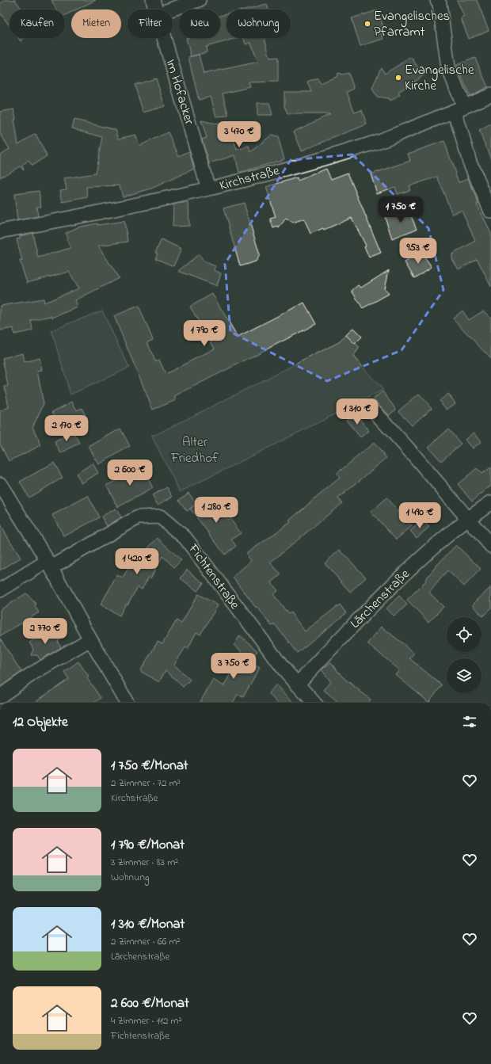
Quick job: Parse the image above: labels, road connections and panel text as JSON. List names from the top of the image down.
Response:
{
  "streets": {
    "street": [
      "Im Hofacker",
      "Kirchstraße",
      "Fichtenstraße",
      "Lärchenstraße"
    ]
  },
  "crossings": [
    ["Im Hofacker", "Kirchstraße"],
    ["Fichtenstraße", "Lärchenstraße"]
  ],
  "parks": ["Alter Friedhof"],
  "places": ["Evangelisches Pfarramt", "Evangelische Kirche"],
  "page": {
    "chip": [
      "Kaufen",
      "Mieten",
      "Filter",
      "Neu",
      "Wohnung"
    ],
    "price": [
      "3 470 €",
      "1 750 €",
      "953 €",
      "1 790 €",
      "1 310 €",
      "2 170 €",
      "2 600 €",
      "1 280 €",
      "1 490 €",
      "1 420 €",
      "2 770 €",
      "3 750 €"
    ],
    "heading": "12 Objekte",
    "list": [
      {
        "name": "1 750 €/Monat",
        "note": "2 Zimmer · 72 m² · Kirchstraße"
      },
      {
        "name": "1 790 €/Monat",
        "note": "3 Zimmer · 83 m² · Wohnung"
      },
      {
        "name": "1 310 €/Monat",
        "note": "2 Zimmer · 66 m² · Lärchenstraße"
      },
      {
        "name": "2 600 €/Monat",
        "note": "4 Zimmer · 112 m² · Fichtenstraße"
      }
    ]
  }
}
